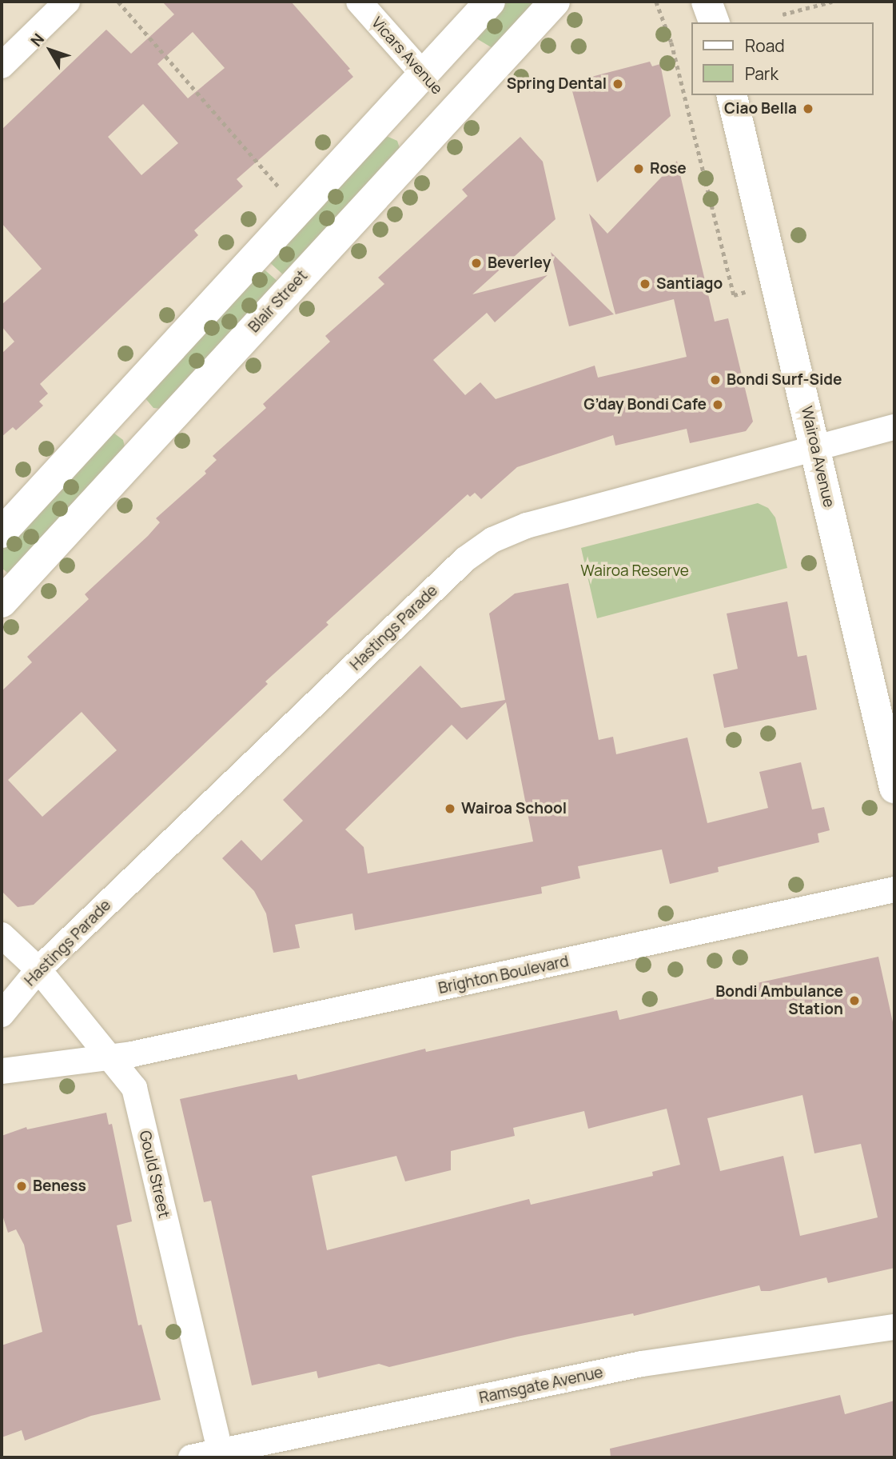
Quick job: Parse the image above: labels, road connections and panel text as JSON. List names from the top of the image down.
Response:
{
  "streets": {
    "street": [
      "Vicars Avenue",
      "Blair Street",
      "Wairoa Avenue",
      "Hastings Parade",
      "Brighton Boulevard",
      "Gould Street",
      "Ramsgate Avenue"
    ]
  },
  "crossings": [
    ["Vicars Avenue", "Blair Street"],
    ["Wairoa Avenue", "Hastings Parade"],
    ["Hastings Parade", "Gould Street"],
    ["Brighton Boulevard", "Gould Street"],
    ["Gould Street", "Ramsgate Avenue"]
  ],
  "parks": ["Wairoa Reserve"],
  "places": [
    "Spring Dental",
    "Ciao Bella",
    "Rose",
    "Beverley",
    "Santiago",
    "Bondi Surf-Side",
    "G’day Bondi Cafe",
    "Wairoa School",
    "Bondi Ambulance Station",
    "Beness"
  ],
  "legend": ["Road", "Park"],
  "north": "top left"
}
